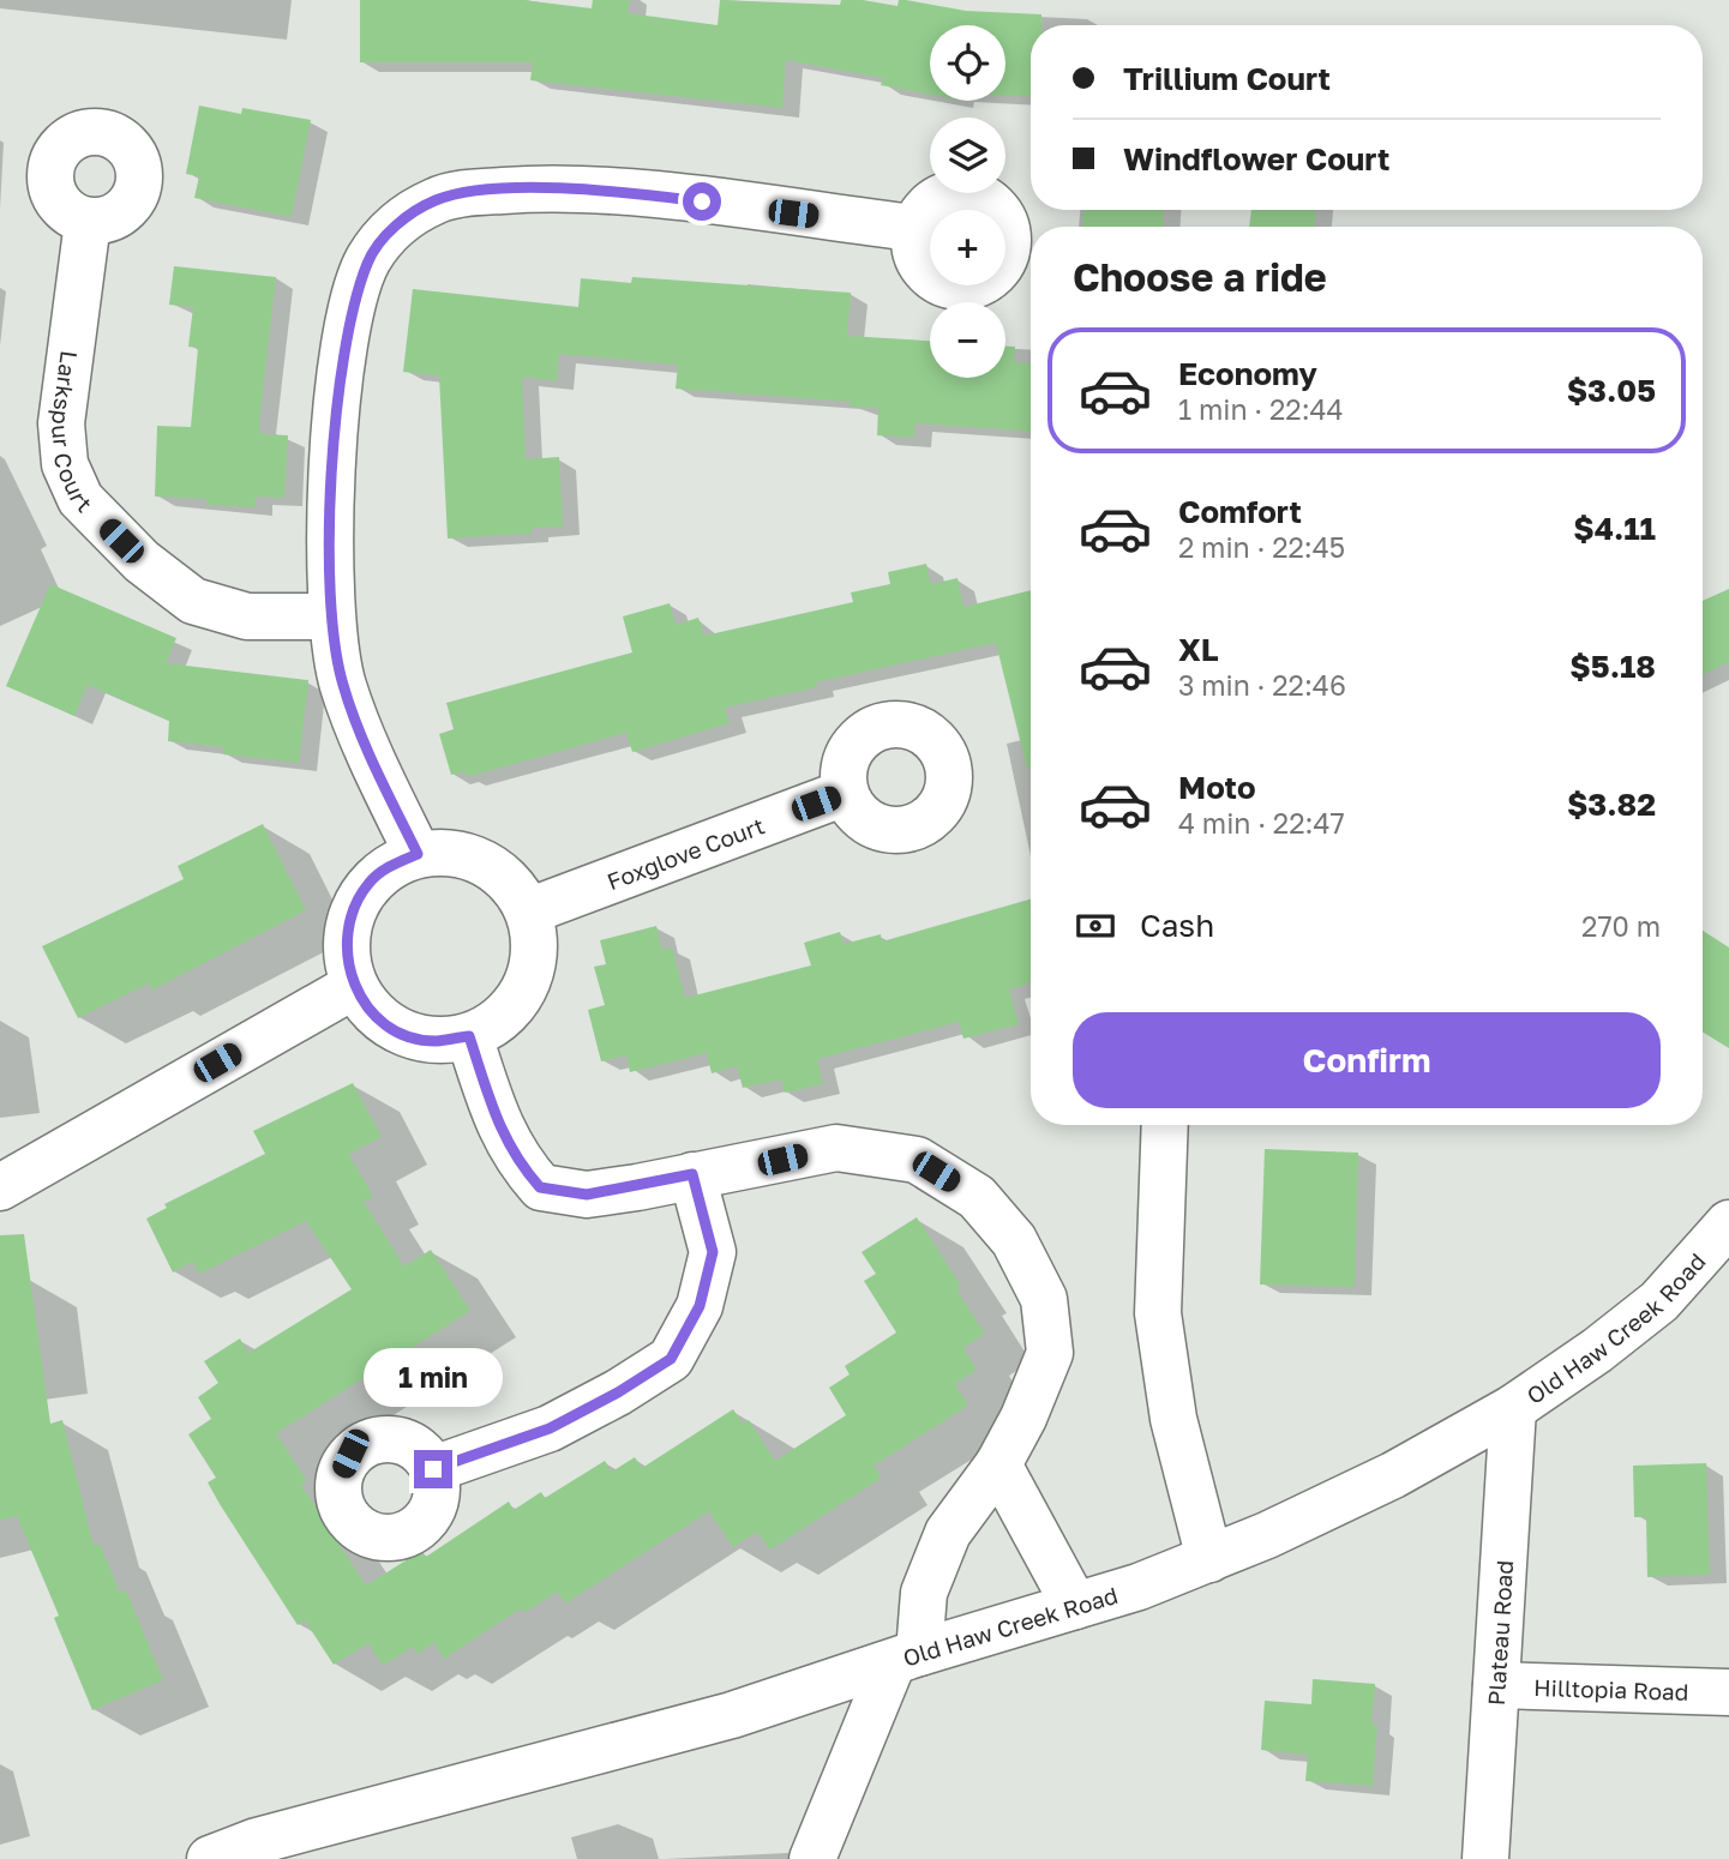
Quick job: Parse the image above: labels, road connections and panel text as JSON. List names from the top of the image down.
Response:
{
  "streets": {
    "street": [
      "Larkspur Court",
      "Foxglove Court",
      "Old Haw Creek Road",
      "Plateau Road",
      "Hilltopia Road"
    ]
  },
  "crossings": [
    ["Old Haw Creek Road", "Plateau Road"],
    ["Plateau Road", "Hilltopia Road"]
  ],
  "page": {
    "map_buttons": ["+", "−"],
    "banner": ["Trillium Court", "Windflower Court"],
    "heading": "Choose a ride",
    "list": [
      {
        "name": "Economy",
        "note": "1 min · 22:44",
        "value": "$3.05"
      },
      {
        "name": "Comfort",
        "note": "2 min · 22:45",
        "value": "$4.11"
      },
      {
        "name": "XL",
        "note": "3 min · 22:46",
        "value": "$5.18"
      },
      {
        "name": "Moto",
        "note": "4 min · 22:47",
        "value": "$3.82"
      }
    ],
    "pay": ["Cash", "270 m"],
    "buttons": "Confirm",
    "bubble": "1 min"
  }
}
